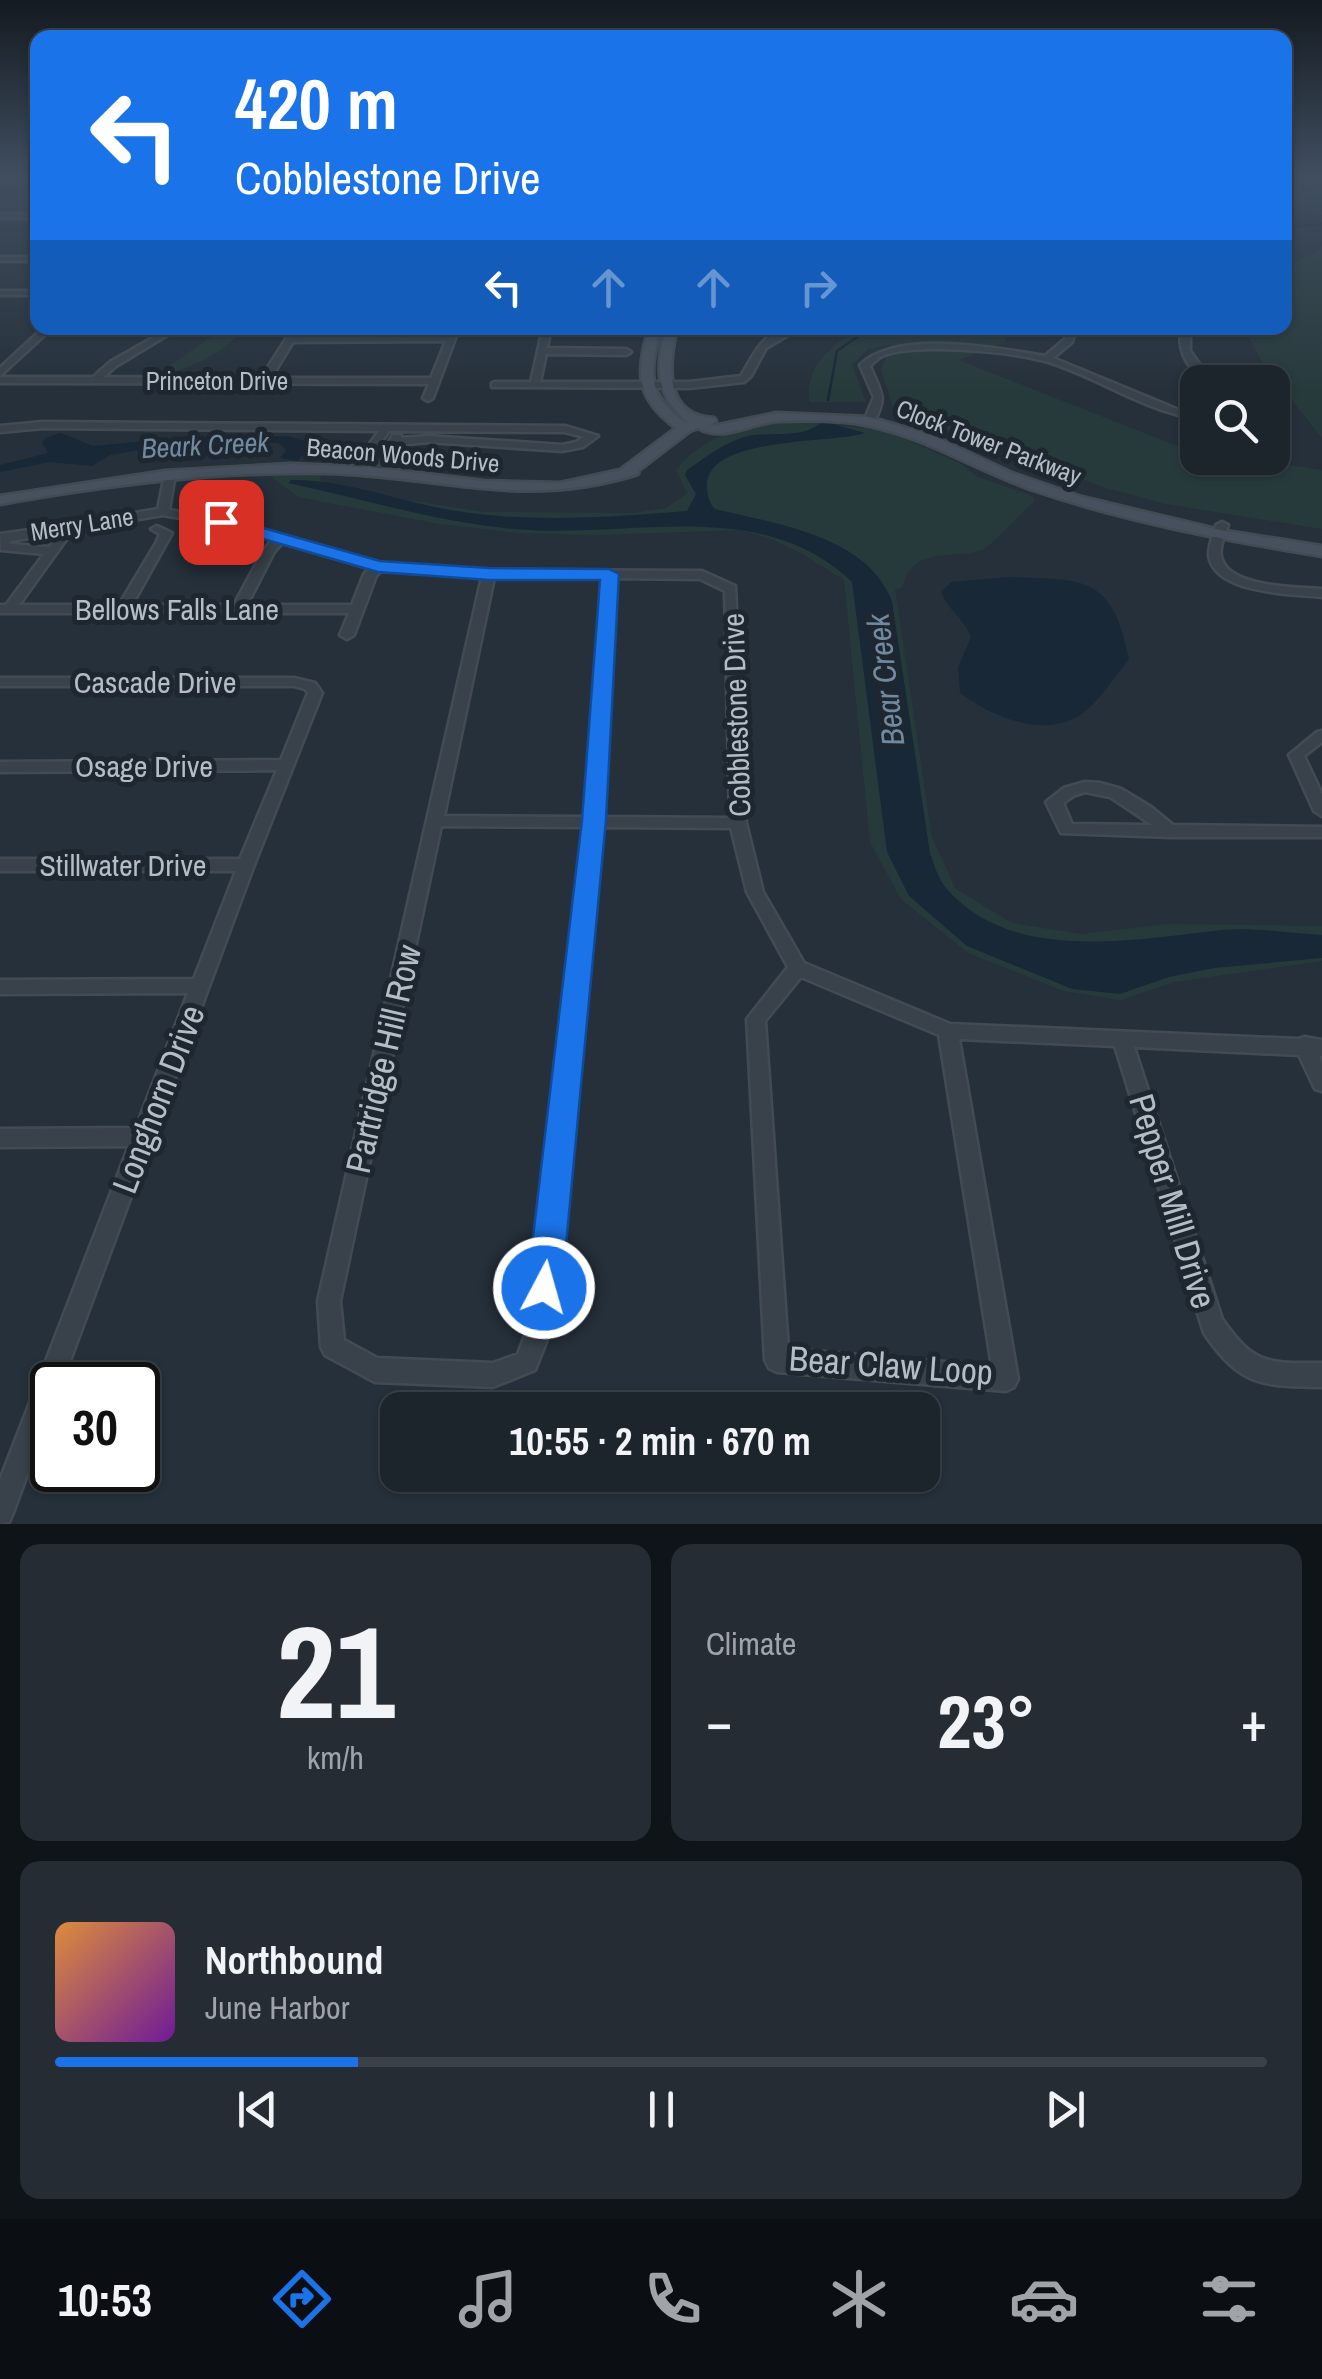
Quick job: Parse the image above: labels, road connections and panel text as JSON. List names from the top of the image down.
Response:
{
  "streets": {
    "street": [
      "Princeton Drive",
      "Clock Tower Parkway",
      "Beacon Woods Drive",
      "Merry Lane",
      "Bellows Falls Lane",
      "Cascade Drive",
      "Cobblestone Drive",
      "Osage Drive",
      "Stillwater Drive",
      "Partridge Hill Row",
      "Longhorn Drive",
      "Pepper Mill Drive",
      "Bear Claw Loop"
    ]
  },
  "crossings": [
    ["Clock Tower Parkway", "Beacon Woods Drive"],
    ["Merry Lane", "Cobblestone Drive"],
    ["Cascade Drive", "Longhorn Drive"],
    ["Cobblestone Drive", "Partridge Hill Row"],
    ["Cobblestone Drive", "Bear Claw Loop"],
    ["Osage Drive", "Longhorn Drive"],
    ["Stillwater Drive", "Longhorn Drive"]
  ],
  "water": ["Beark Creek", "Bear Creek"],
  "page": {
    "turn": ["420 m", "Cobblestone Drive"],
    "limit": "30",
    "trip": "10:55 · 2 min · 670 m",
    "tile": [
      ["21", "km/h"],
      "Climate"
    ],
    "heat": ["−", "23°", "+"],
    "song": ["Northbound", "June Harbor"],
    "tabs": "10:53"
  }
}
